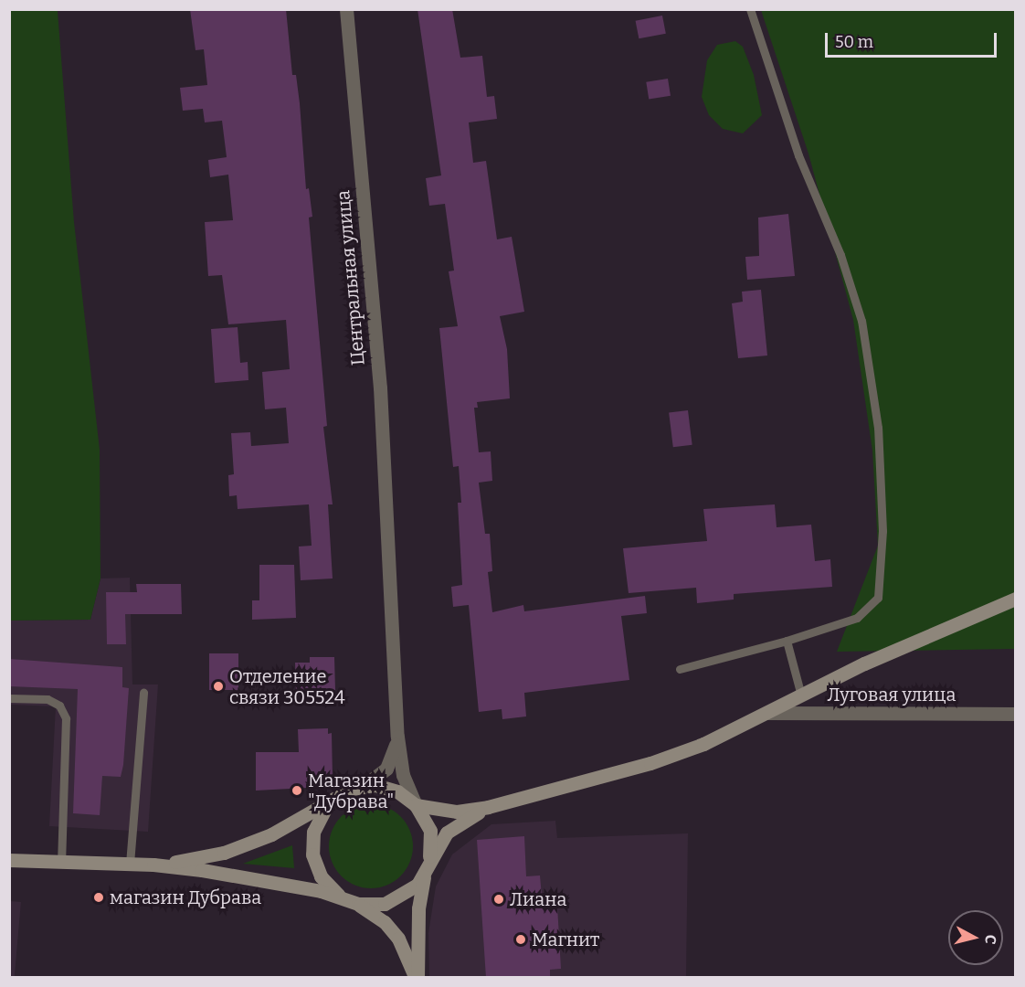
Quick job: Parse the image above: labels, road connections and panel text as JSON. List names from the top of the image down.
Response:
{
  "streets": {
    "street": ["Центральная улица", "Луговая улица"]
  },
  "places": [
    "Отделение связи 305524",
    "Магазин \"Дубрава\"",
    "магазин Дубрава",
    "Лиана",
    "Магнит"
  ],
  "scale_bar": "50 m",
  "north": "right"
}
